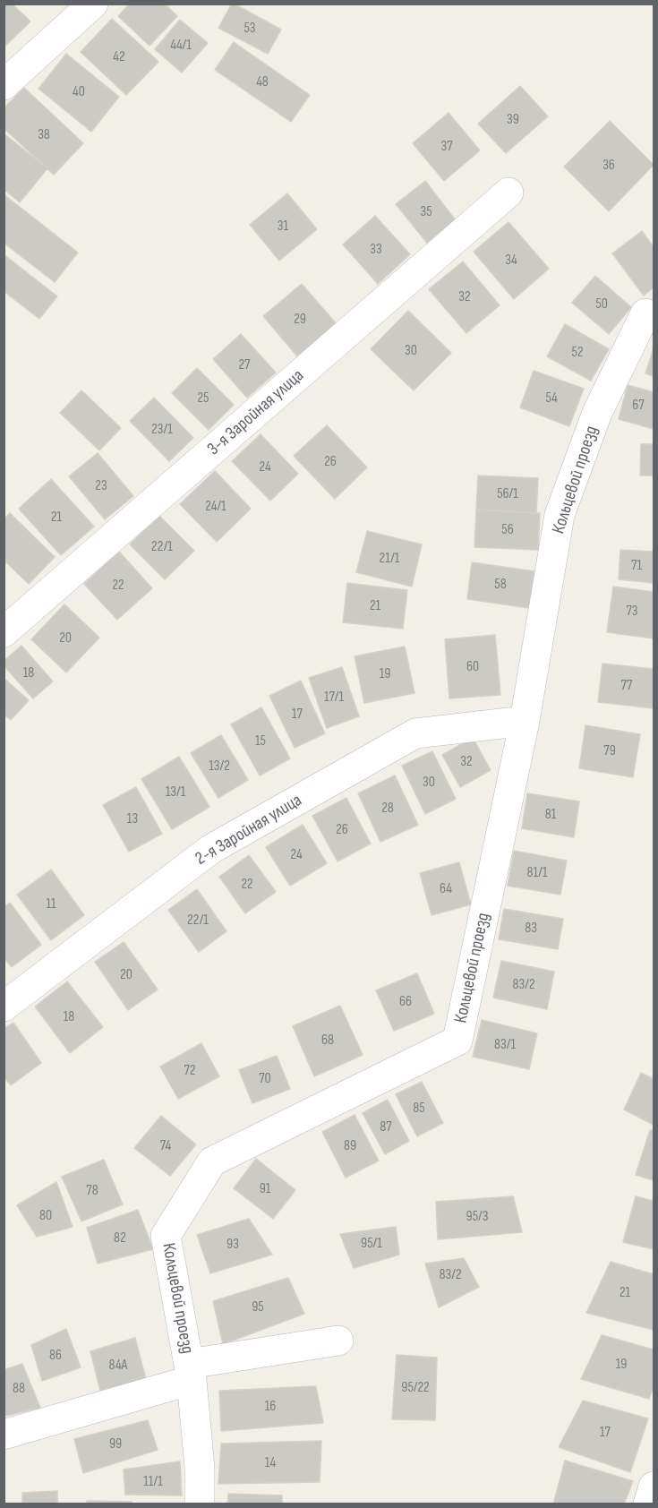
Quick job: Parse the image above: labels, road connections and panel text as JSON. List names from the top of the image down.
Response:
{
  "streets": {
    "street": ["3-я Заройная улица", "Кольцевой проезд", "2-я Заройная улица"]
  },
  "crossings": [
    ["Кольцевой проезд", "2-я Заройная улица"]
  ],
  "house_numbers": [
    "53",
    "44/1",
    "42",
    "48",
    "40",
    "39",
    "38",
    "37",
    "36",
    "35",
    "31",
    "33",
    "34",
    "32",
    "50",
    "29",
    "30",
    "52",
    "27",
    "25",
    "54",
    "67",
    "23/1",
    "26",
    "24",
    "23",
    "56/1",
    "24/1",
    "21",
    "56",
    "22/1",
    "21/1",
    "71",
    "58",
    "22",
    "21",
    "73",
    "20",
    "60",
    "18",
    "19",
    "77",
    "17/1",
    "17",
    "15",
    "79",
    "32",
    "13/2",
    "30",
    "13/1",
    "28",
    "81",
    "13",
    "26",
    "24",
    "81/1",
    "22",
    "64",
    "11",
    "22/1",
    "83",
    "20",
    "83/2",
    "66",
    "18",
    "68",
    "83/1",
    "72",
    "70",
    "85",
    "87",
    "74",
    "89",
    "91",
    "78",
    "80",
    "95/3",
    "82",
    "95/1",
    "93",
    "83/2",
    "21",
    "95",
    "86",
    "19",
    "84А",
    "95/22",
    "88",
    "16",
    "17",
    "99",
    "14",
    "11/1"
  ]
}
